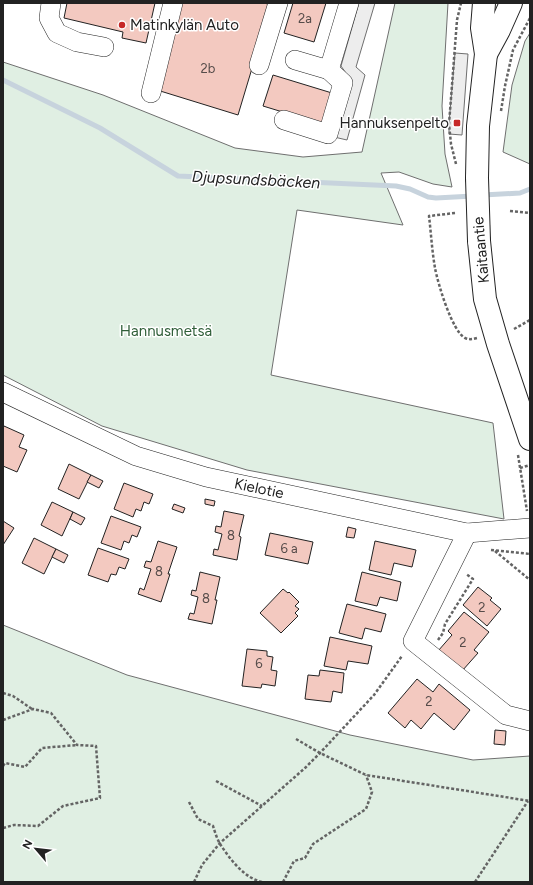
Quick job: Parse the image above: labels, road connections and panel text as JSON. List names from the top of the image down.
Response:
{
  "streets": {
    "main road": ["Kaitaantie"],
    "street": ["Kielotie"]
  },
  "water": ["Djupsundsbäcken"],
  "parks": ["Hannusmetsä"],
  "places": {
    "other": ["Matinkylän Auto"],
    "transit": ["Hannuksenpelto"]
  },
  "house_numbers": [
    "2a",
    "2b",
    "8",
    "6 a",
    "8",
    "8",
    "2",
    "2",
    "6",
    "2"
  ],
  "north": "top left"
}
